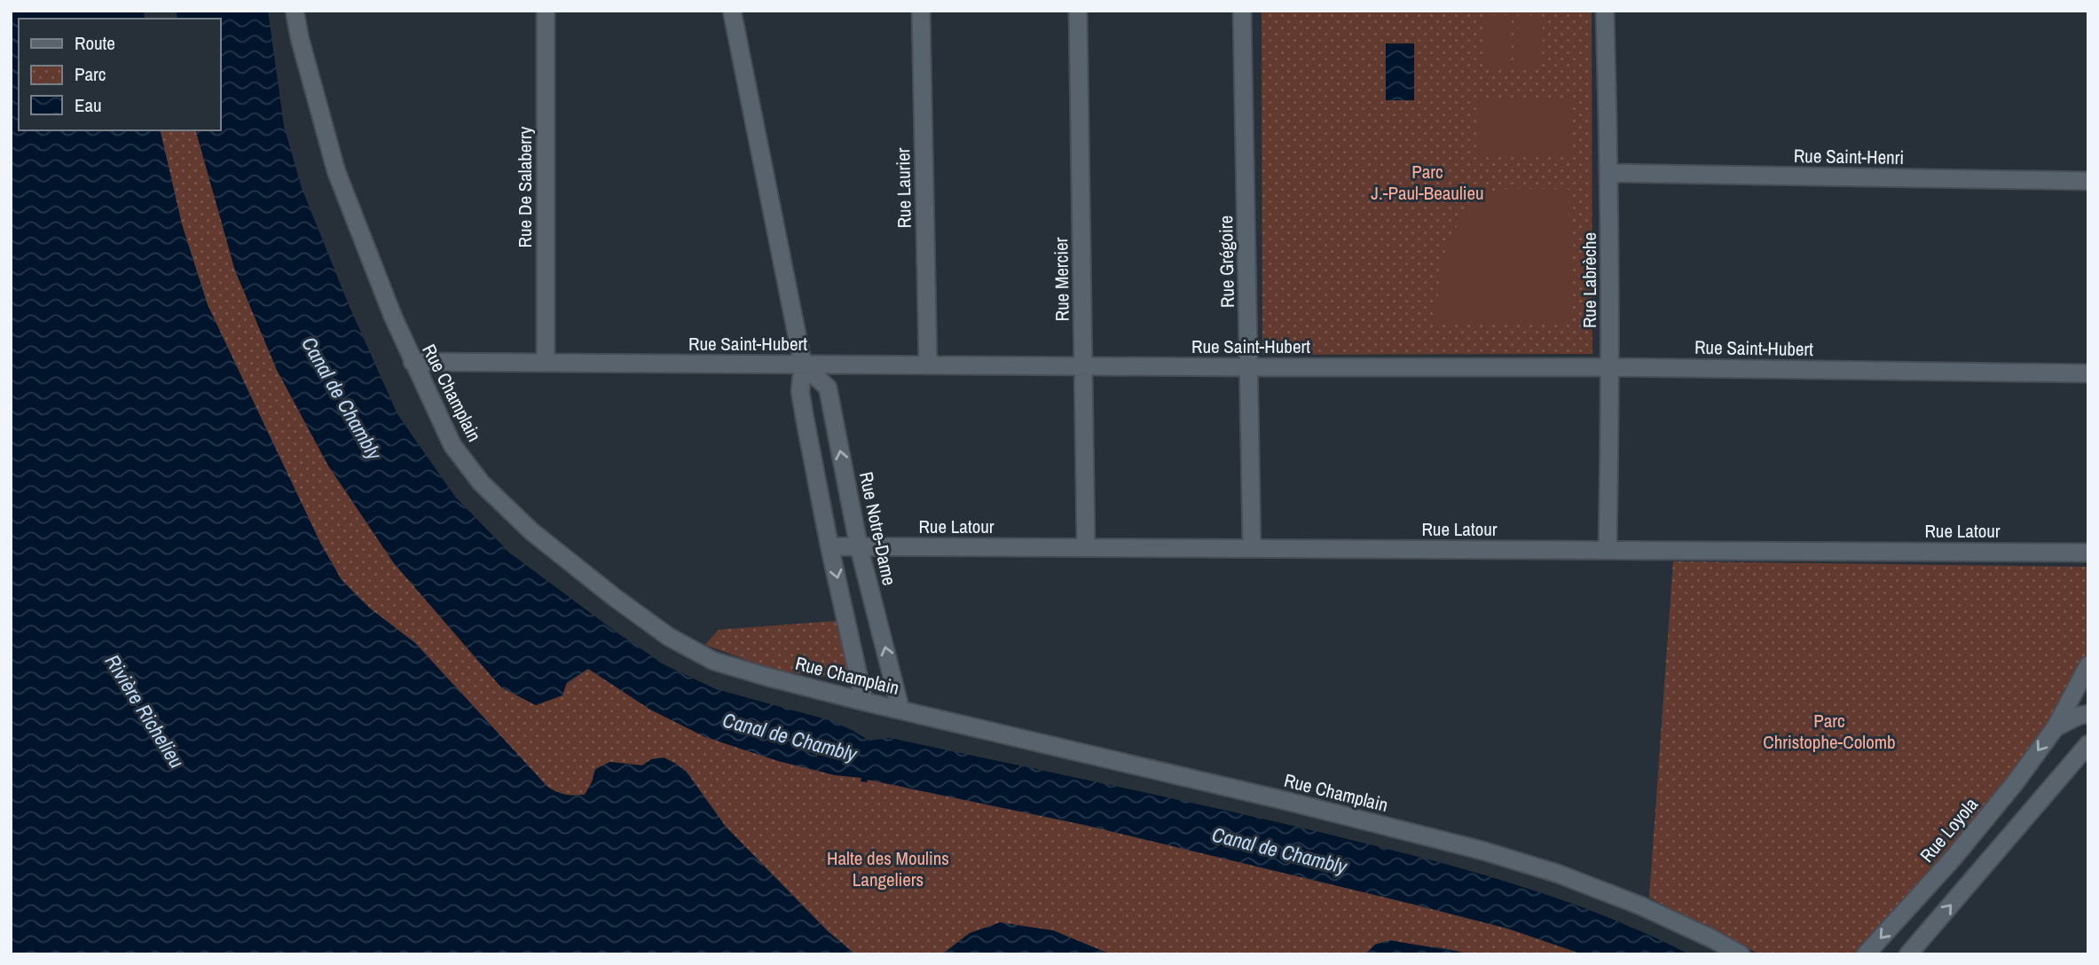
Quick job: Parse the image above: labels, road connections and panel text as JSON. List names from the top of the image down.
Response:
{
  "streets": {
    "street": [
      "Rue Saint-Henri",
      "Rue De Salaberry",
      "Rue Laurier",
      "Rue Grégoire",
      "Rue Mercier",
      "Rue Labrèche",
      "Rue Saint-Hubert",
      "Rue Champlain",
      "Rue Latour",
      "Rue Notre-Dame",
      "Rue Loyola"
    ]
  },
  "crossings": [
    ["Rue Saint-Henri", "Rue Labrèche"],
    ["Rue De Salaberry", "Rue Saint-Hubert"],
    ["Rue Laurier", "Rue Saint-Hubert"],
    ["Rue Grégoire", "Rue Saint-Hubert"],
    ["Rue Grégoire", "Rue Latour"],
    ["Rue Mercier", "Rue Saint-Hubert"],
    ["Rue Mercier", "Rue Latour"],
    ["Rue Labrèche", "Rue Saint-Hubert"],
    ["Rue Labrèche", "Rue Latour"],
    ["Rue Saint-Hubert", "Rue Champlain"],
    ["Rue Saint-Hubert", "Rue Notre-Dame"],
    ["Rue Champlain", "Rue Notre-Dame"],
    ["Rue Latour", "Rue Notre-Dame"]
  ],
  "water": ["Canal de Chambly", "Rivière Richelieu"],
  "parks": ["Parc J.-Paul-Beaulieu", "Parc Christophe-Colomb", "Halte des Moulins Langeliers"],
  "legend": ["Route", "Parc", "Eau"]
}
